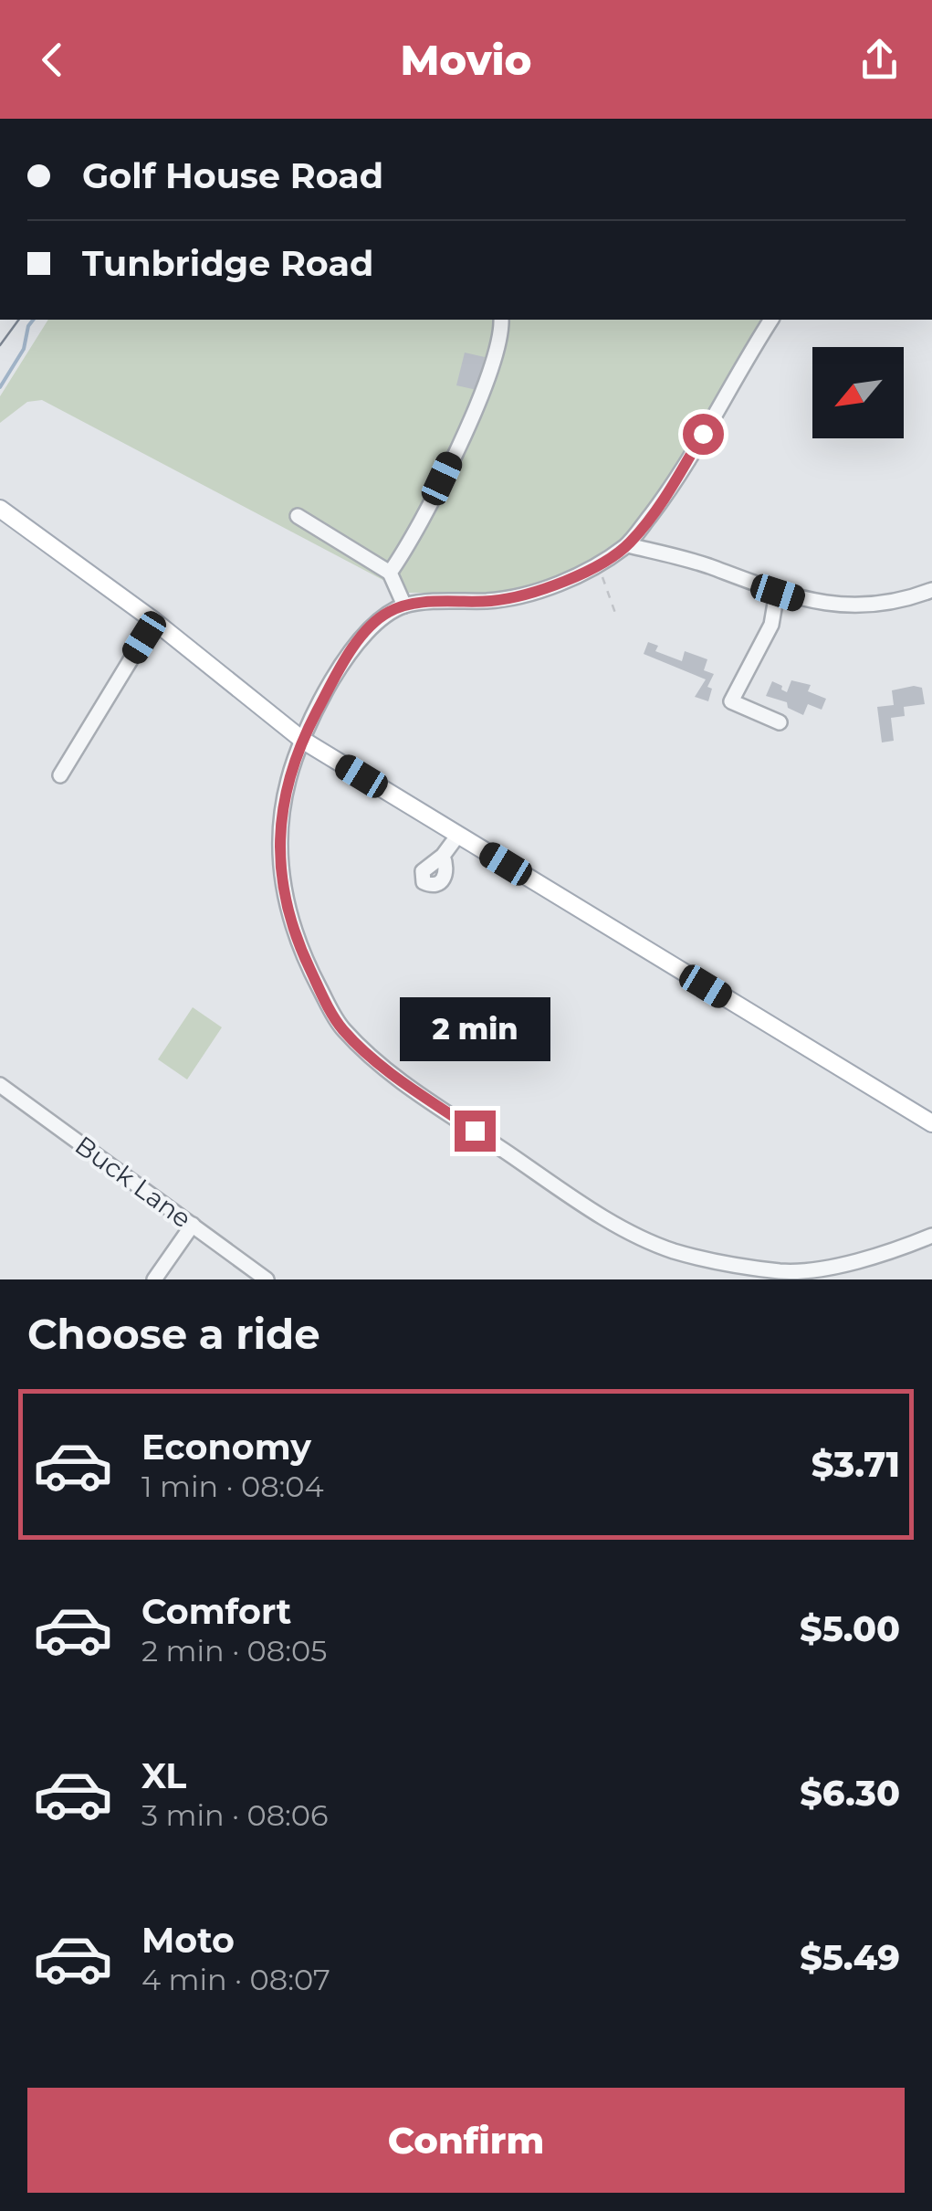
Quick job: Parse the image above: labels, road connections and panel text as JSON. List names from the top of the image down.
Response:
{
  "streets": {
    "street": ["Buck Lane"]
  },
  "north": "bottom left",
  "page": {
    "header": "Movio",
    "banner": ["Golf House Road", "Tunbridge Road"],
    "bubble": "2 min",
    "heading": "Choose a ride",
    "list": [
      {
        "name": "Economy",
        "note": "1 min · 08:04",
        "value": "$3.71"
      },
      {
        "name": "Comfort",
        "note": "2 min · 08:05",
        "value": "$5.00"
      },
      {
        "name": "XL",
        "note": "3 min · 08:06",
        "value": "$6.30"
      },
      {
        "name": "Moto",
        "note": "4 min · 08:07",
        "value": "$5.49"
      }
    ],
    "buttons": "Confirm"
  }
}
